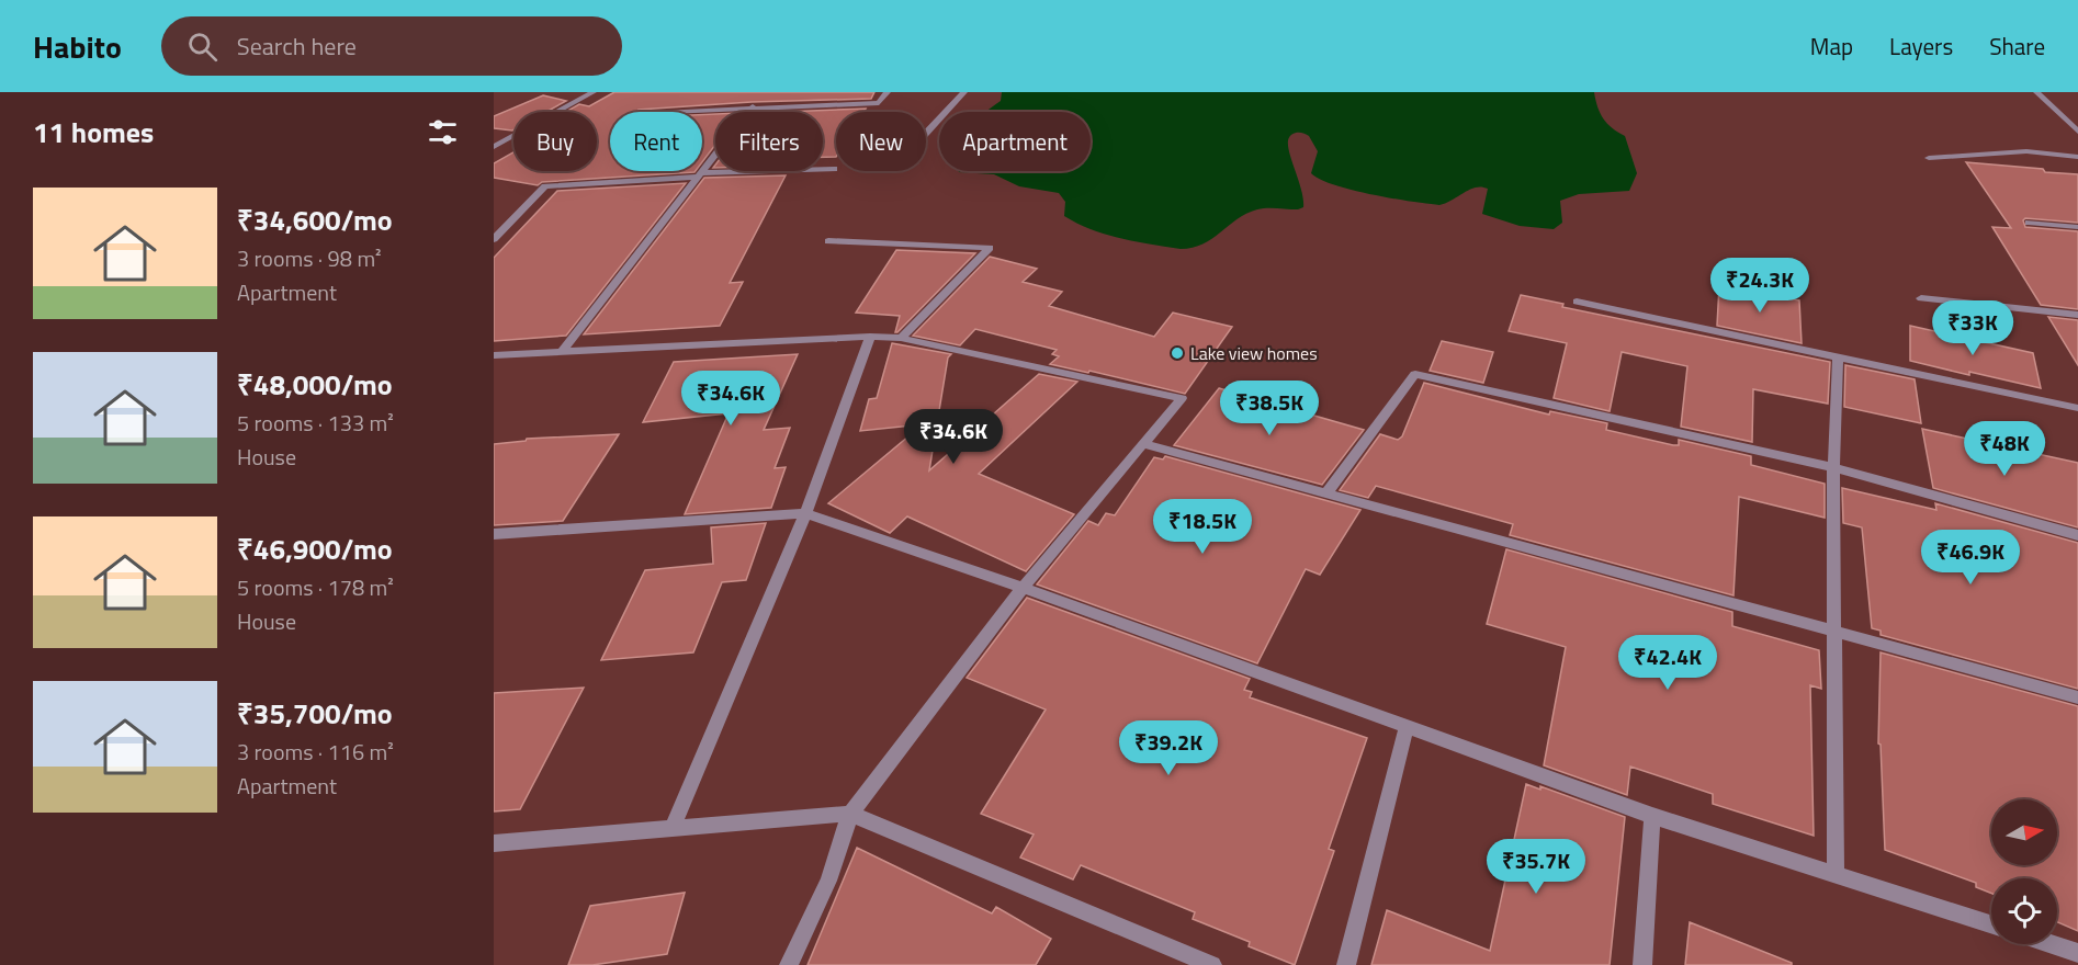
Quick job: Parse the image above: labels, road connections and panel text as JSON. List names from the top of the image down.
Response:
{
  "places": ["Lake view homes"],
  "north": "right",
  "page": {
    "header": "Habito",
    "search": "Search here",
    "nav": ["Map", "Layers", "Share"],
    "heading": "11 homes",
    "chip": [
      "Buy",
      "Rent",
      "Filters",
      "New",
      "Apartment"
    ],
    "list": [
      {
        "name": "₹34,600/mo",
        "note": "3 rooms · 98 m² · Apartment"
      },
      {
        "name": "₹48,000/mo",
        "note": "5 rooms · 133 m² · House"
      },
      {
        "name": "₹46,900/mo",
        "note": "5 rooms · 178 m² · House"
      },
      {
        "name": "₹35,700/mo",
        "note": "3 rooms · 116 m² · Apartment"
      }
    ],
    "price": [
      "₹24.3K",
      "₹33K",
      "₹34.6K",
      "₹38.5K",
      "₹34.6K",
      "₹48K",
      "₹18.5K",
      "₹46.9K",
      "₹42.4K",
      "₹39.2K",
      "₹35.7K"
    ]
  }
}
